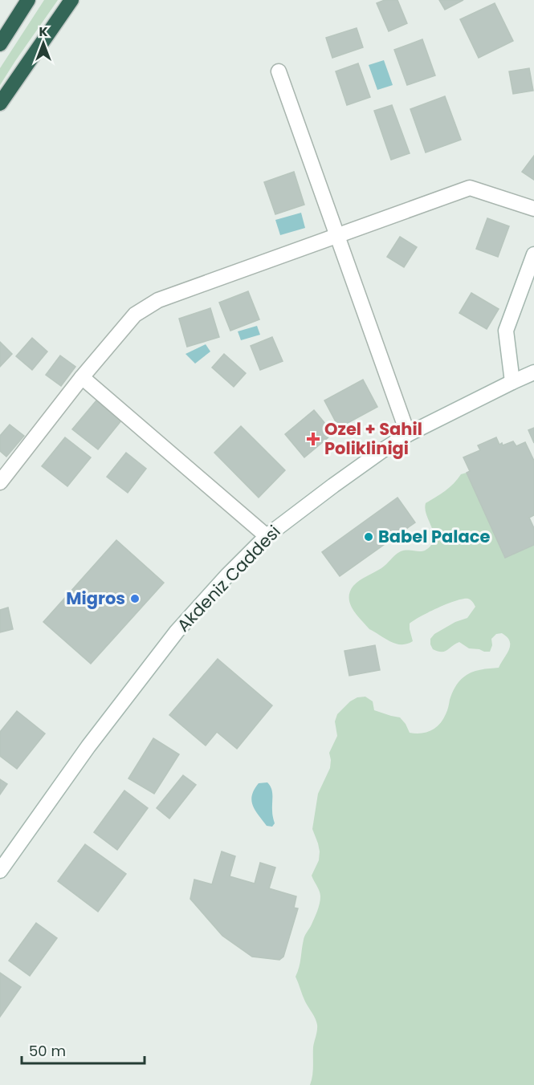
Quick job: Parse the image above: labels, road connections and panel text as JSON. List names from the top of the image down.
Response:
{
  "streets": {
    "street": ["Akdeniz Caddesi"]
  },
  "places": {
    "health": ["Ozel + Sahil Poliklinigi"],
    "other": ["Babel Palace", "Migros"]
  },
  "scale_bar": "50 m",
  "north": "top"
}
